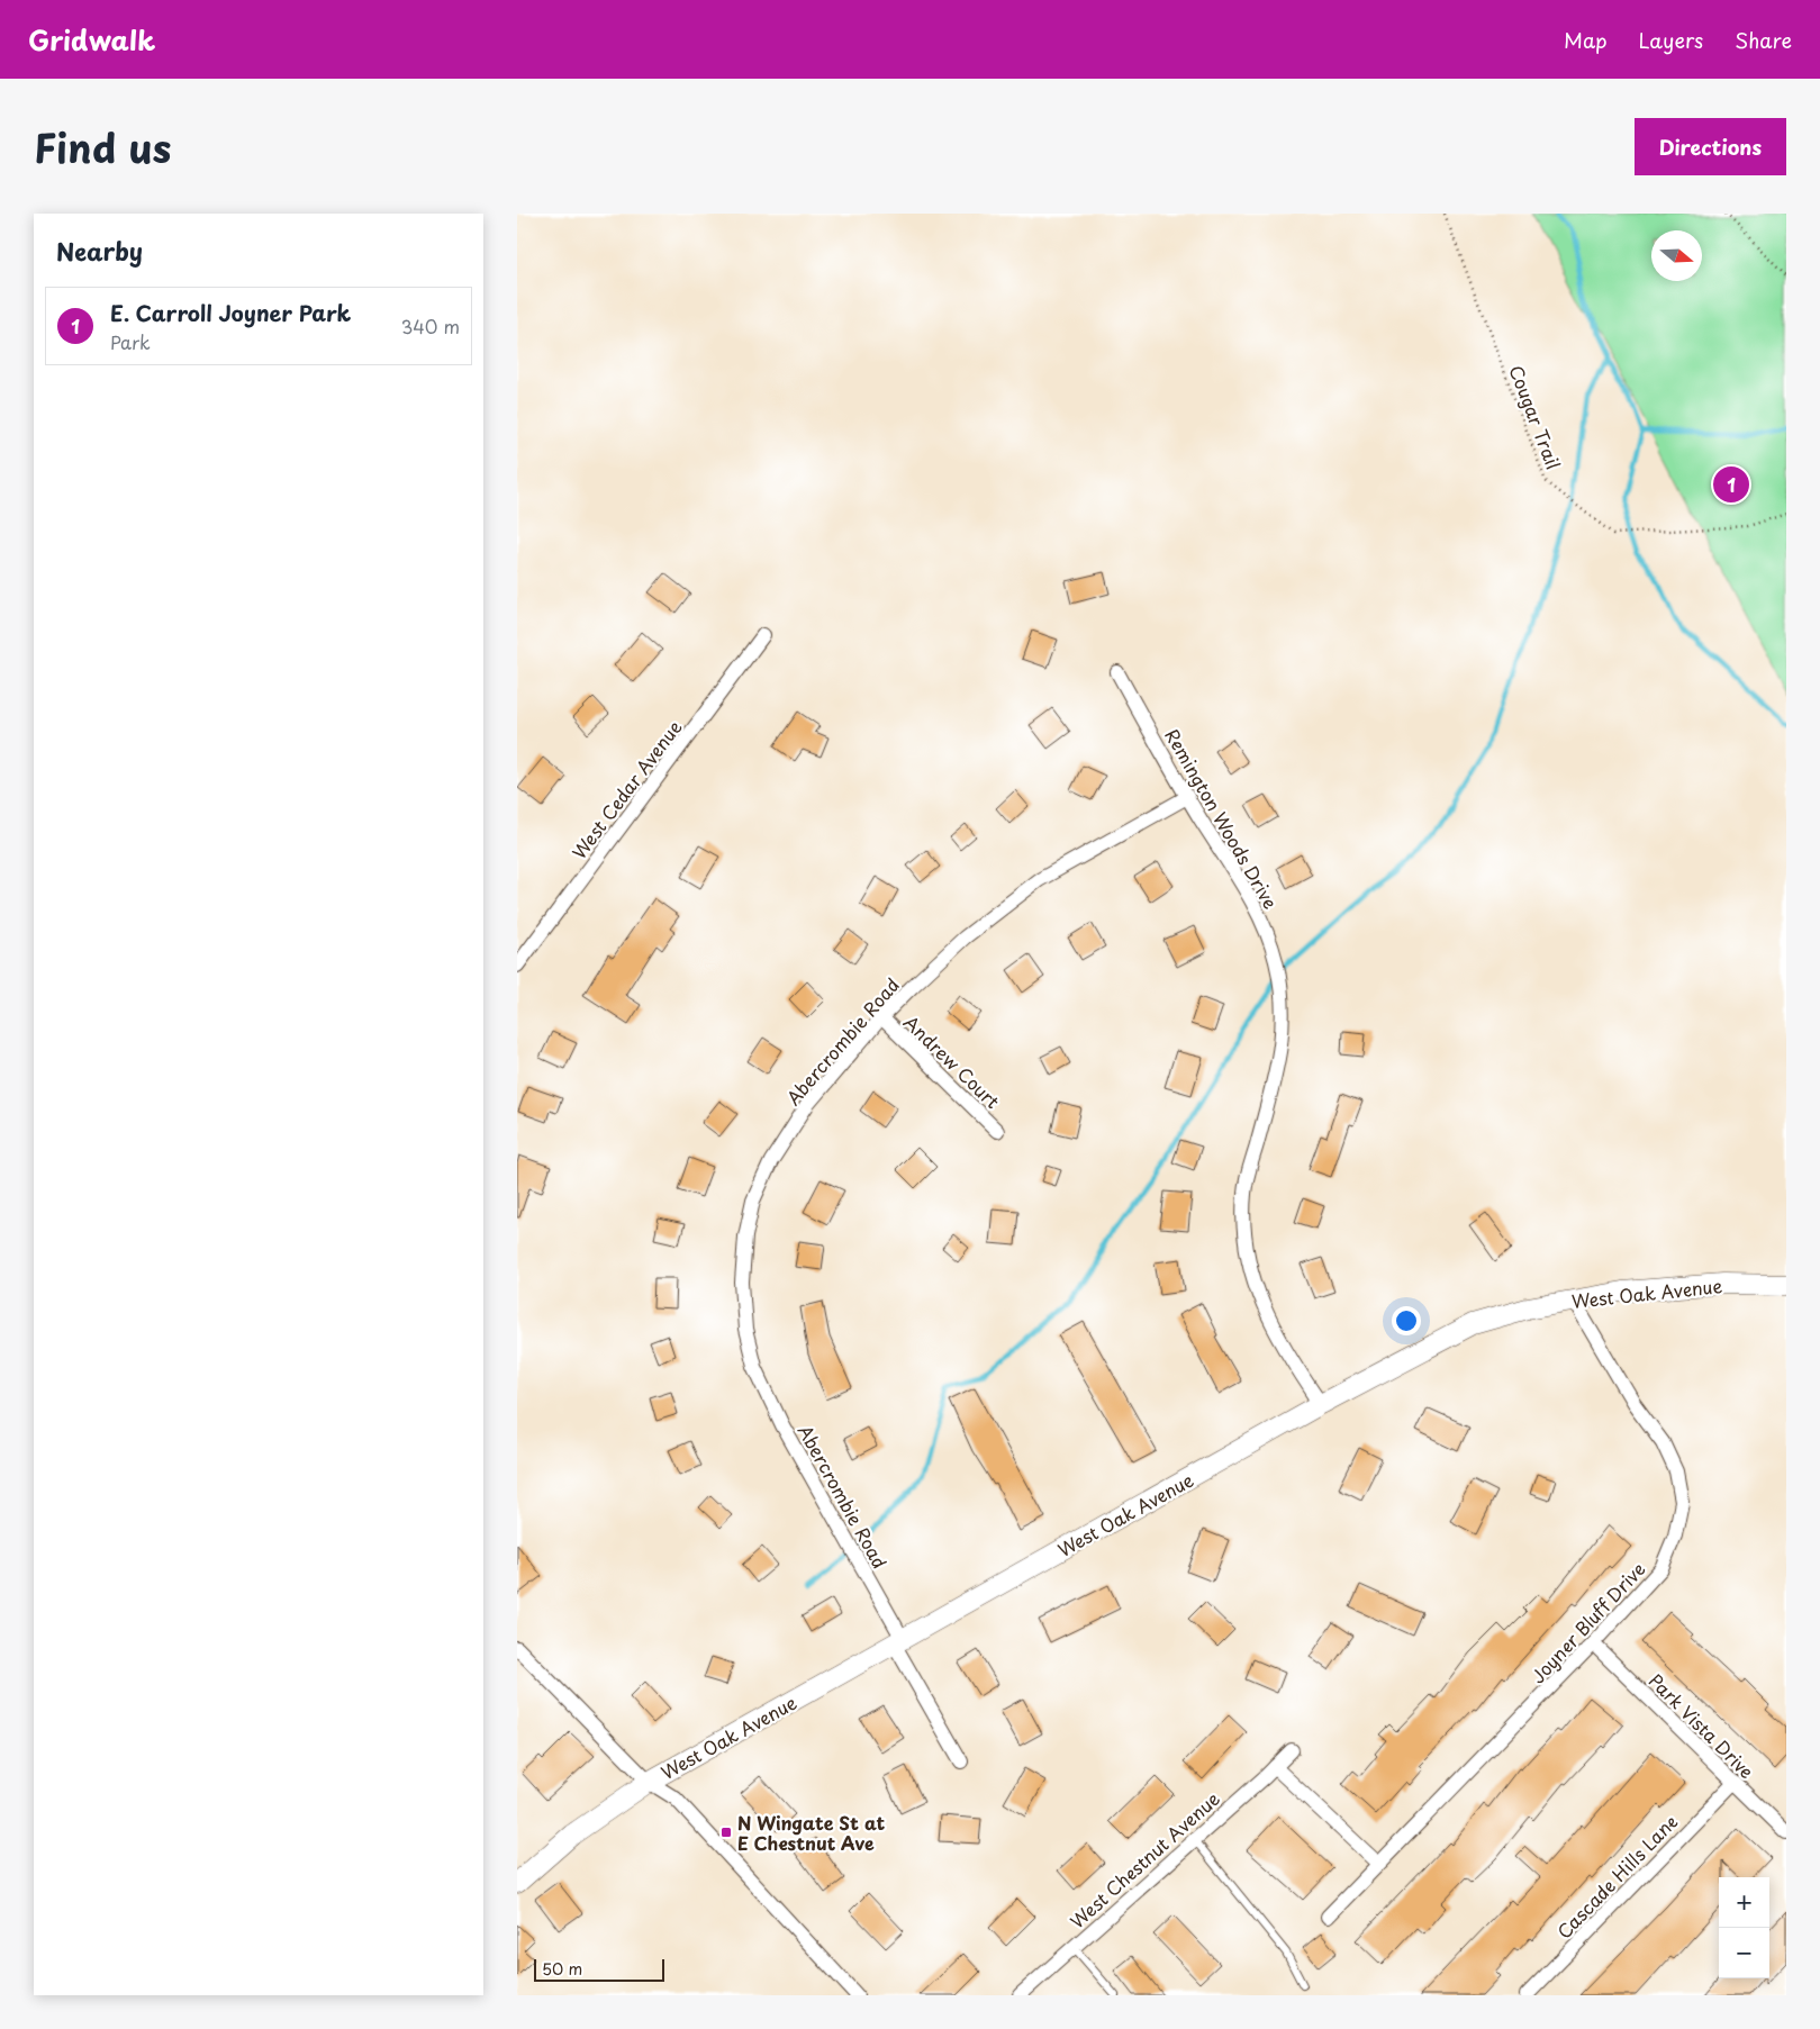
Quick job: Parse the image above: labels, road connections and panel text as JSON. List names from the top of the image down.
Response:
{
  "streets": {
    "street": [
      "West Cedar Avenue",
      "Remington Woods Drive",
      "Abercrombie Road",
      "Andrew Court",
      "West Oak Avenue",
      "Joyner Bluff Drive",
      "Park Vista Drive",
      "West Chestnut Avenue",
      "Cascade Hills Lane"
    ],
    "path": ["Cougar Trail"]
  },
  "crossings": [
    ["Remington Woods Drive", "Abercrombie Road"],
    ["Remington Woods Drive", "West Oak Avenue"],
    ["Abercrombie Road", "Andrew Court"],
    ["Abercrombie Road", "West Oak Avenue"],
    ["West Oak Avenue", "Joyner Bluff Drive"],
    ["Joyner Bluff Drive", "Park Vista Drive"],
    ["Park Vista Drive", "Cascade Hills Lane"]
  ],
  "places": {
    "transit": ["N Wingate St at E Chestnut Ave"]
  },
  "scale_bar": "50 m",
  "north": "right",
  "page": {
    "header": "Gridwalk",
    "nav": ["Map", "Layers", "Share"],
    "title": "Find us",
    "buttons": "Directions",
    "heading": "Nearby",
    "list": [
      {
        "mark": "1",
        "name": "E. Carroll Joyner Park",
        "note": "Park",
        "value": "340 m"
      }
    ],
    "pins": "1",
    "map_buttons": ["+", "−"],
    "scale": "50 m"
  }
}
